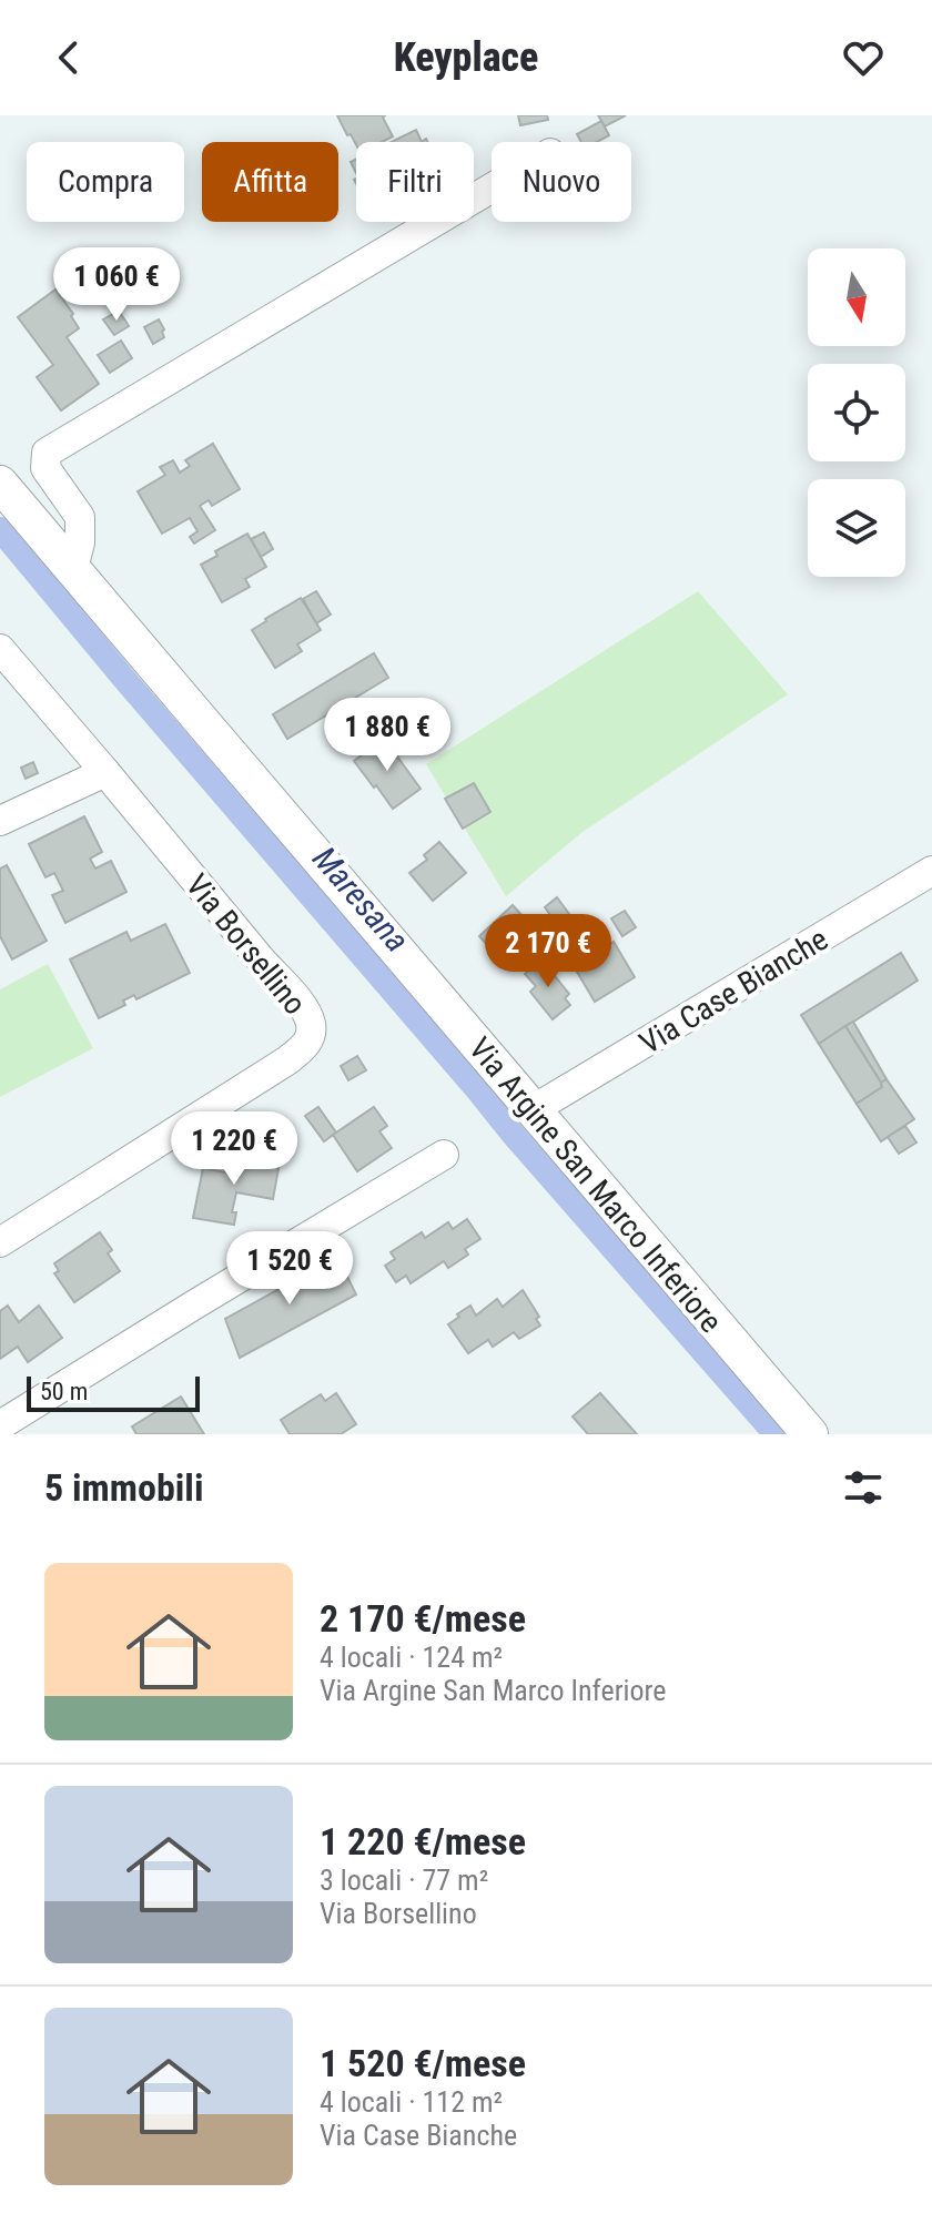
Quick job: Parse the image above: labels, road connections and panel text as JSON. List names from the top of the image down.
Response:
{
  "streets": {
    "street": ["Via Borsellino", "Via Case Bianche", "Via Argine San Marco Inferiore"]
  },
  "crossings": [
    ["Via Case Bianche", "Via Argine San Marco Inferiore"]
  ],
  "water": ["Maresana"],
  "scale_bar": "50 m",
  "north": "bottom",
  "page": {
    "header": "Keyplace",
    "chip": [
      "Compra",
      "Affitta",
      "Filtri",
      "Nuovo"
    ],
    "price": [
      "1 060 €",
      "1 880 €",
      "2 170 €",
      "1 220 €",
      "1 520 €"
    ],
    "scale": "50 m",
    "heading": "5 immobili",
    "list": [
      {
        "name": "2 170 €/mese",
        "note": "4 locali · 124 m² · Via Argine San Marco Inferiore"
      },
      {
        "name": "1 220 €/mese",
        "note": "3 locali · 77 m² · Via Borsellino"
      },
      {
        "name": "1 520 €/mese",
        "note": "4 locali · 112 m² · Via Case Bianche"
      }
    ]
  }
}
